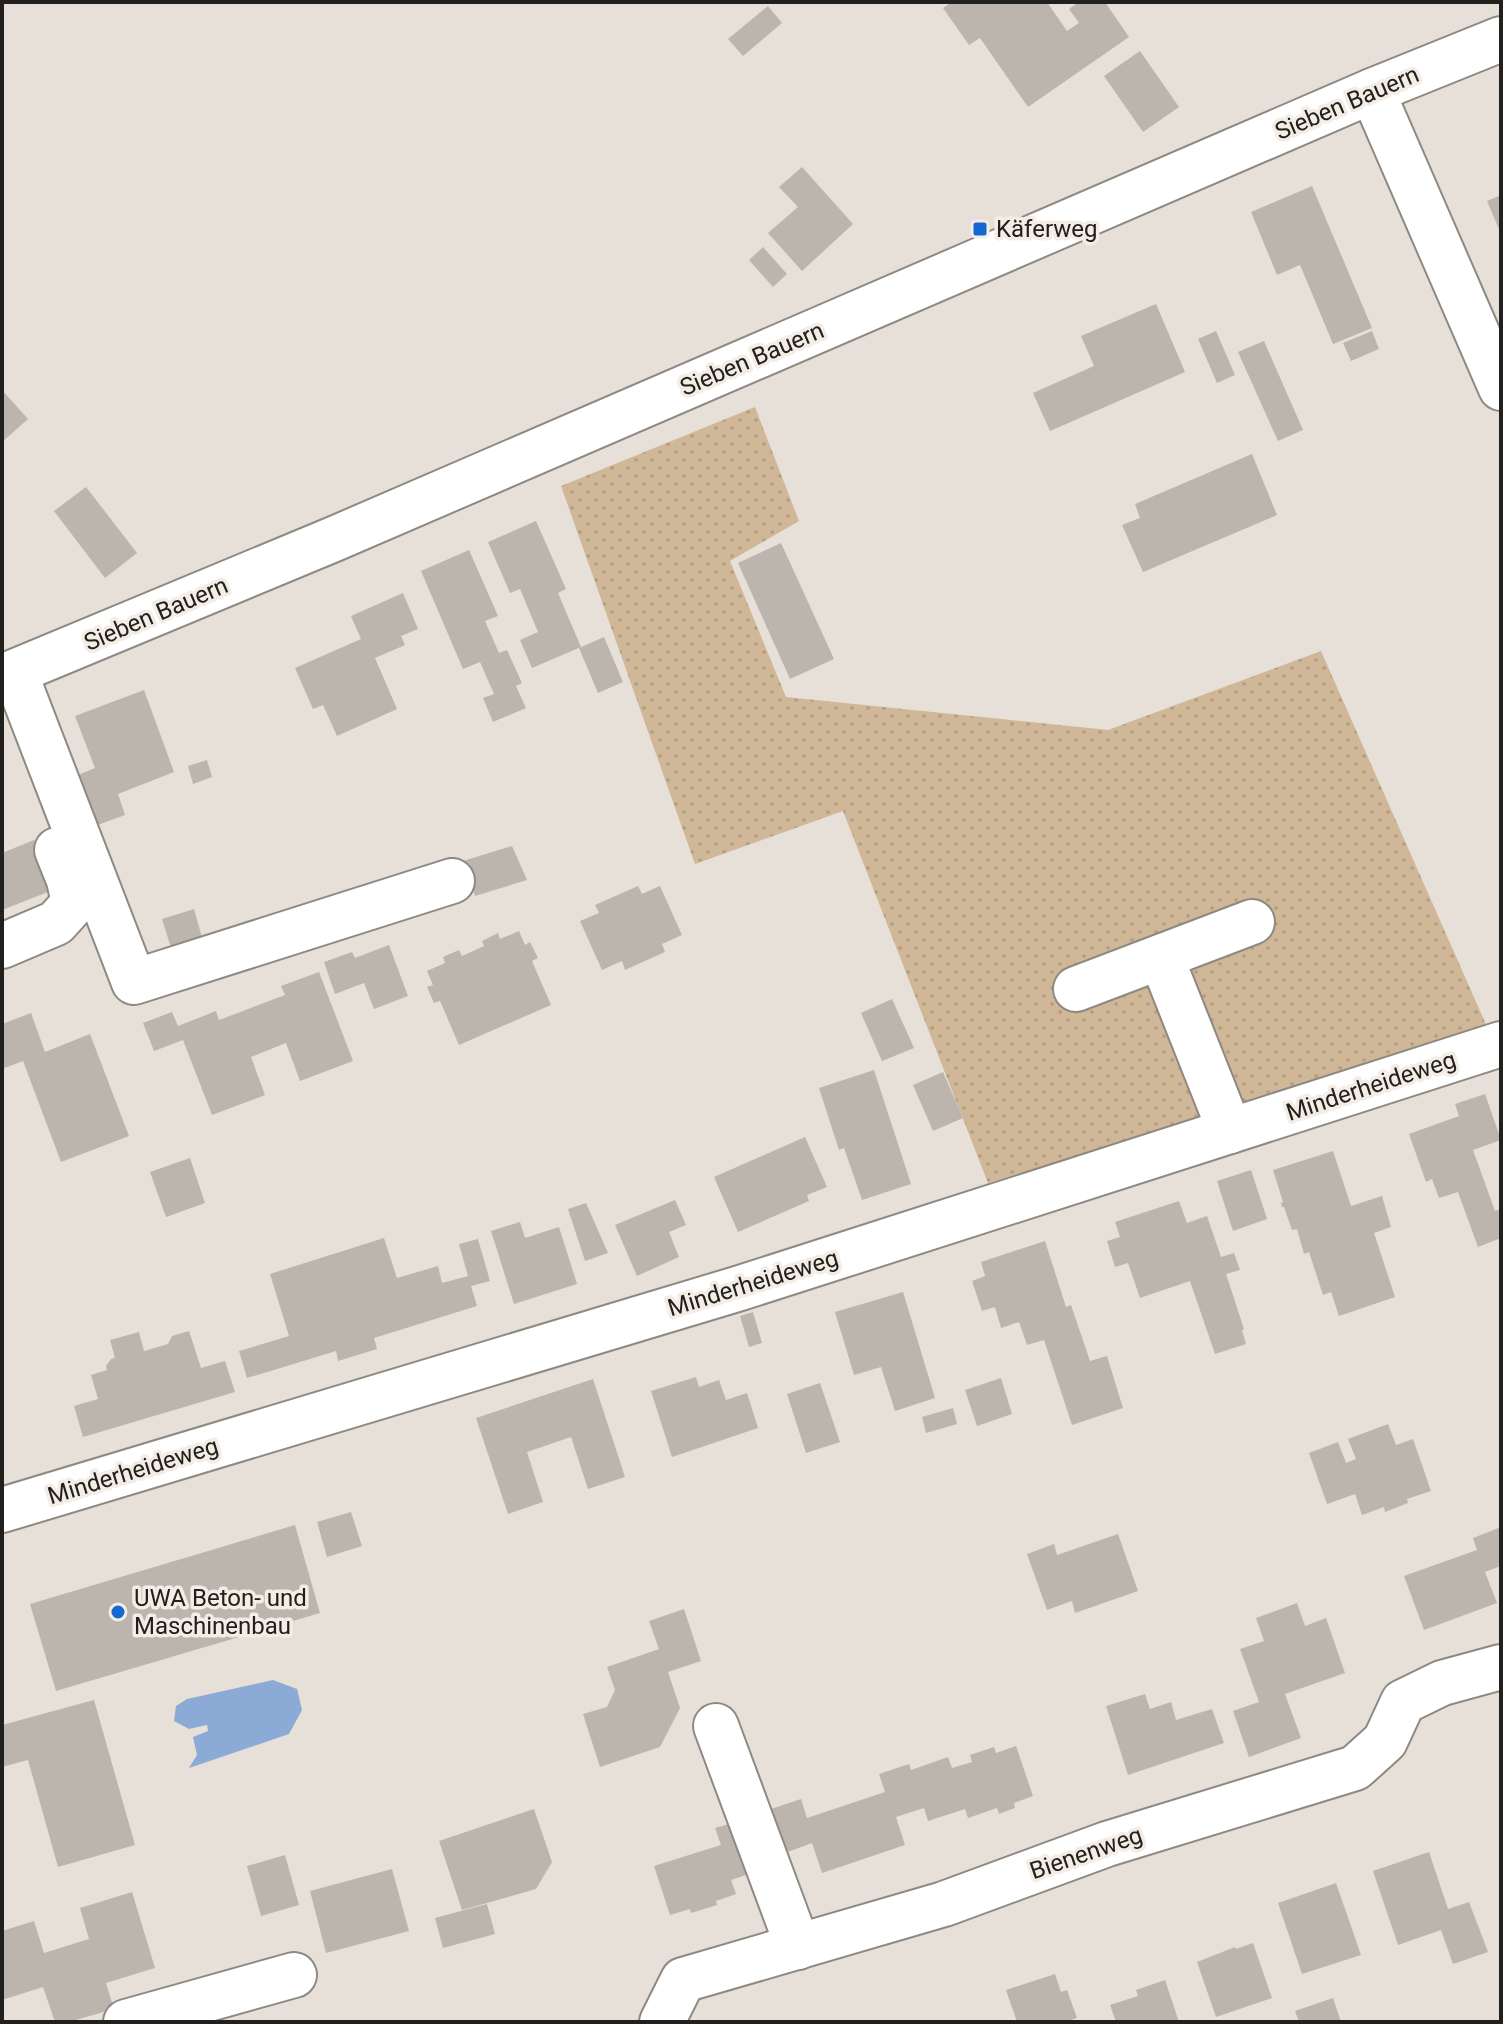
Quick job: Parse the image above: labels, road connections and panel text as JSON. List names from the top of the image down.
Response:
{
  "streets": {
    "street": ["Sieben Bauern", "Minderheideweg", "Bienenweg"]
  },
  "places": {
    "transit": ["Käferweg"],
    "other": ["UWA Beton- und Maschinenbau"]
  }
}
